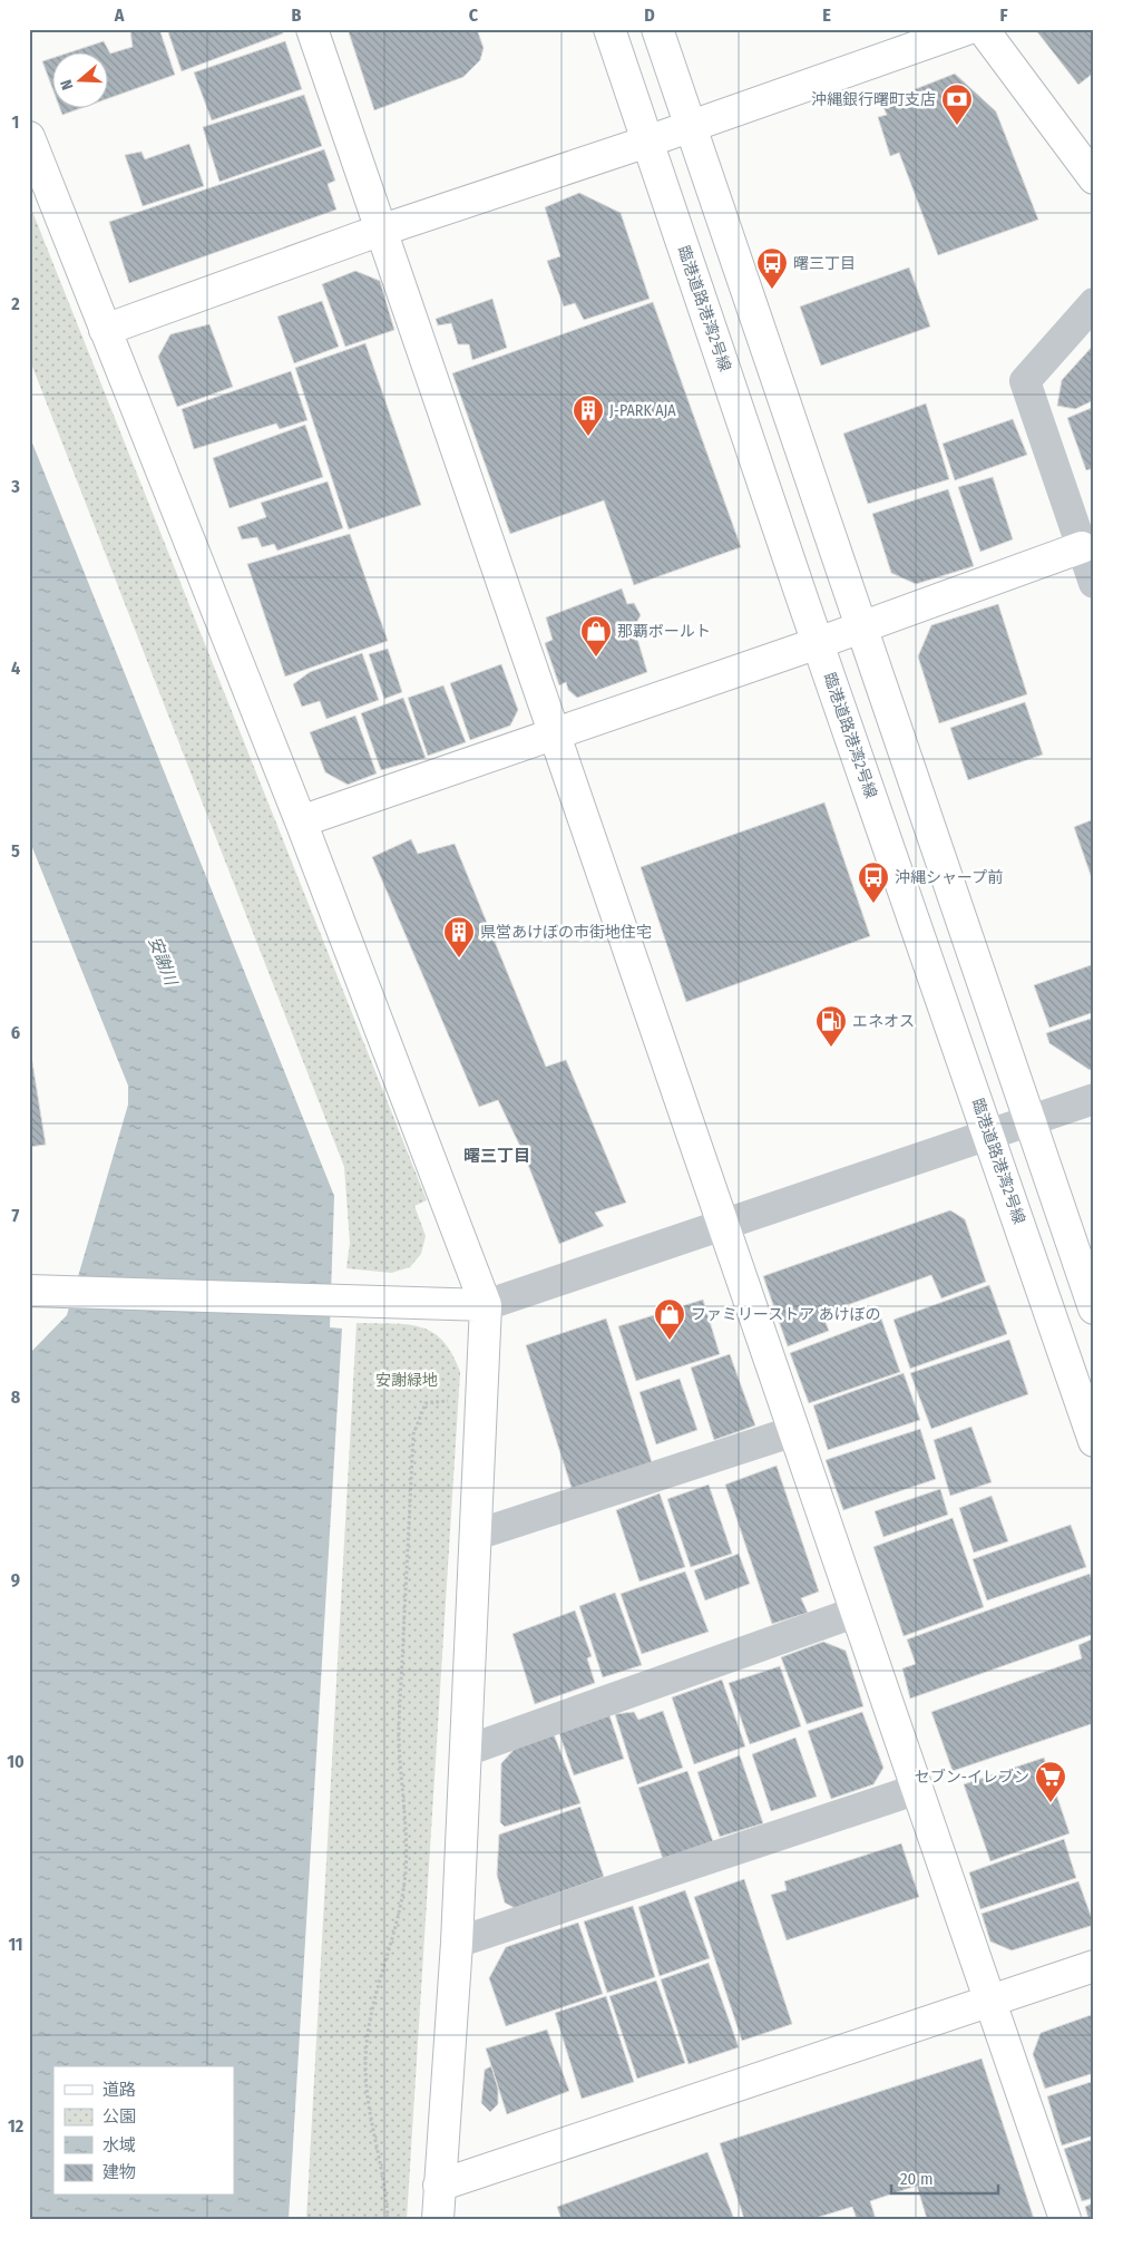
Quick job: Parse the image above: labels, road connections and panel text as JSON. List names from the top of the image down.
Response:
{
  "streets": {
    "street": ["臨港道路港湾2号線"]
  },
  "districts": ["曙三丁目"],
  "water": ["安謝川"],
  "parks": ["安謝緑地"],
  "places": {
    "bank": ["沖縄銀行曙町支店"],
    "bus stop": ["曙三丁目", "沖縄シャープ前"],
    "building": ["J-PARK AJA", "県営あけぼの市街地住宅"],
    "shop": ["那覇ボールト", "ファミリーストア あけぼの"],
    "fuel station": ["エネオス"],
    "supermarket": ["セブン-イレブン"]
  },
  "legend": [
    "道路",
    "公園",
    "水域",
    "建物"
  ],
  "scale_bar": "20 m",
  "north": "left",
  "grid": {
    "columns": [
      "A",
      "B",
      "C",
      "D",
      "E",
      "F"
    ],
    "rows": [
      "1",
      "2",
      "3",
      "4",
      "5",
      "6",
      "7",
      "8",
      "9",
      "10",
      "11",
      "12"
    ]
  }
}
